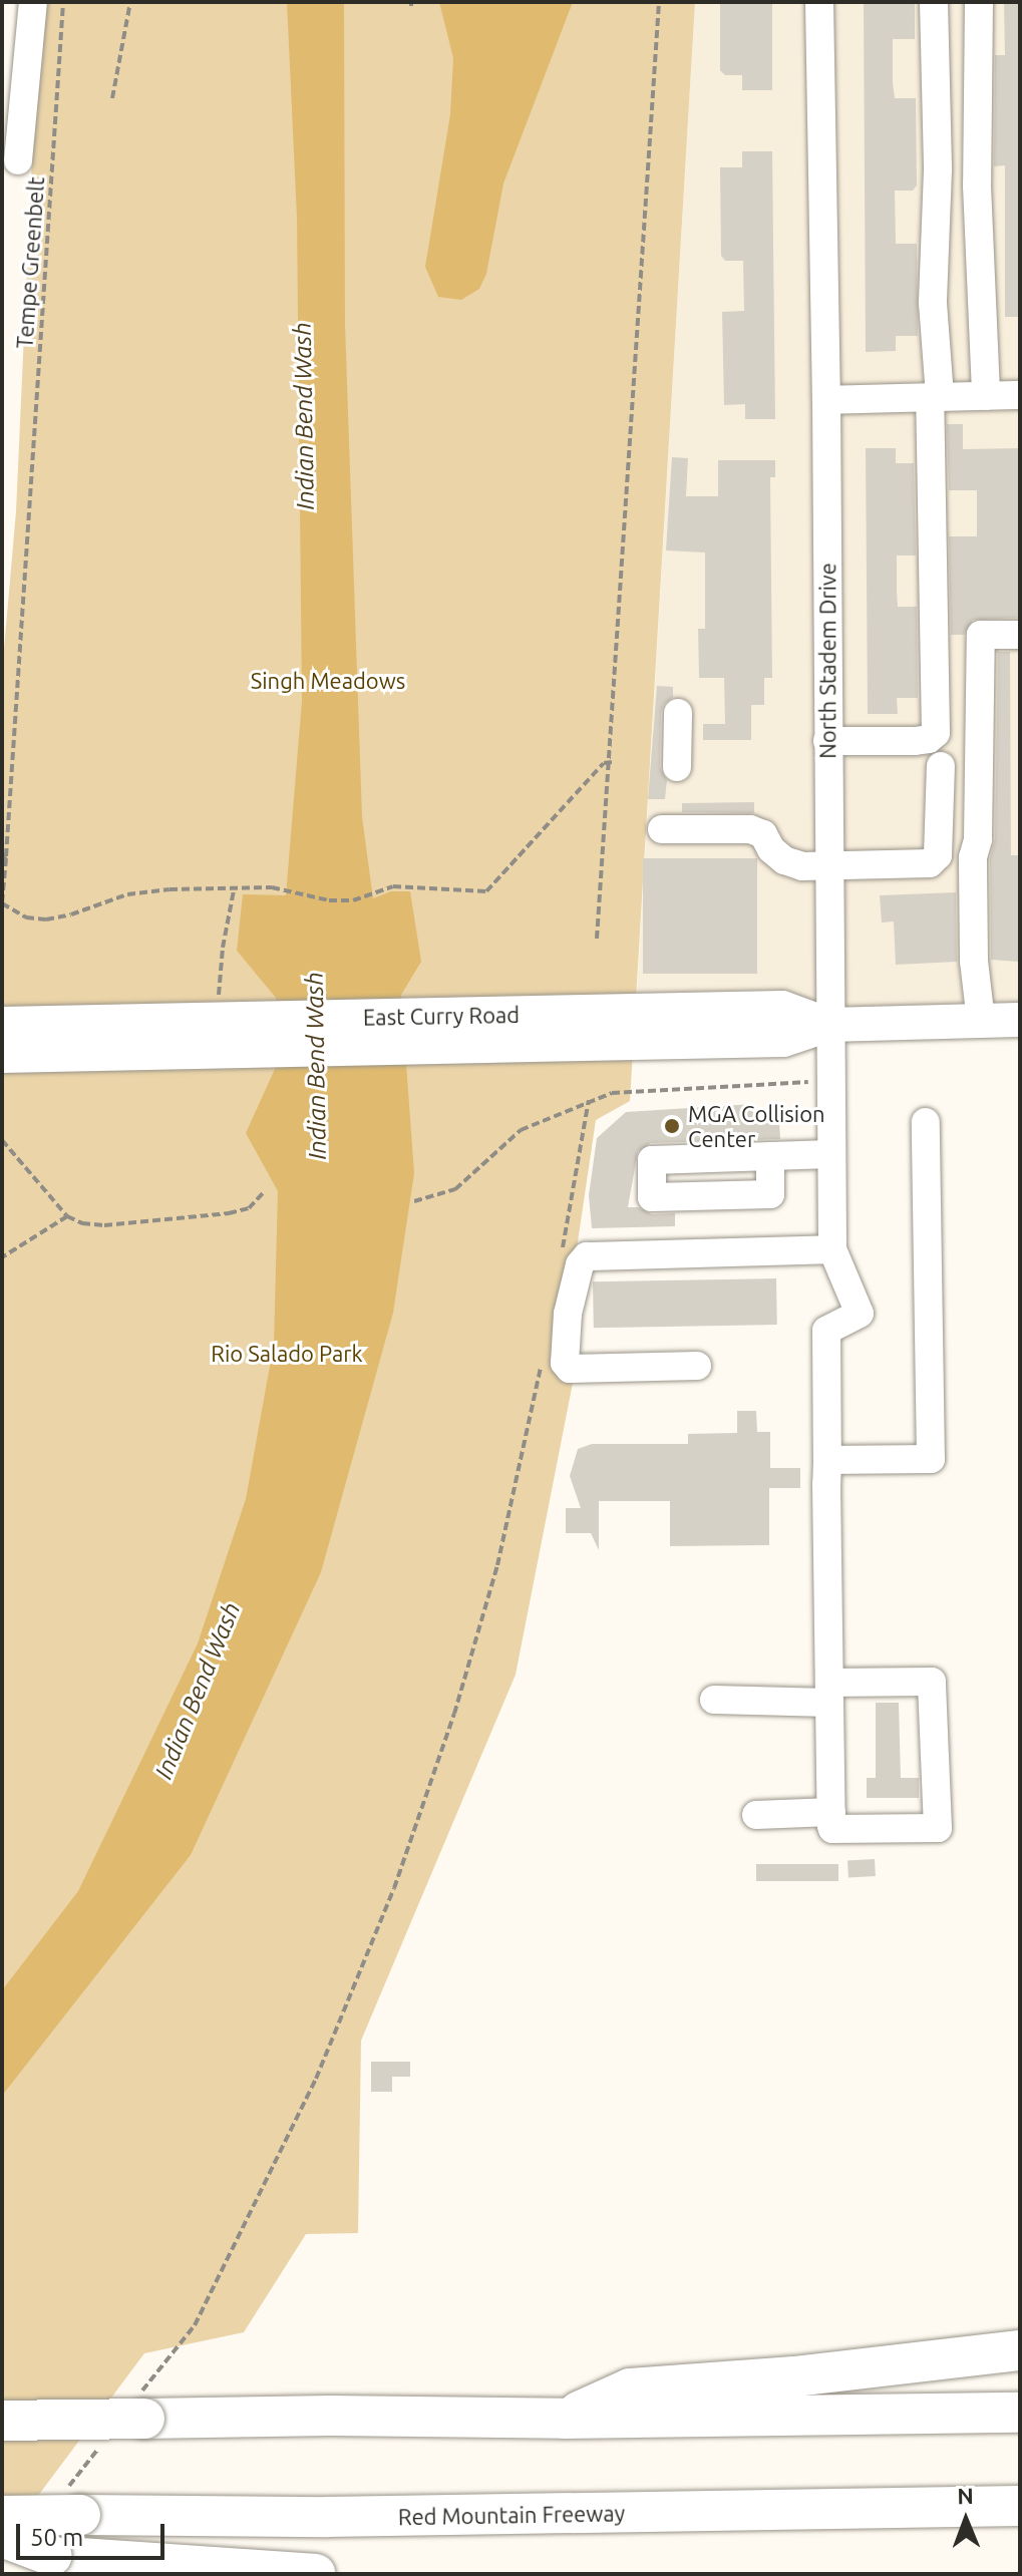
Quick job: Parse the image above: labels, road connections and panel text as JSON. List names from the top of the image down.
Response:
{
  "streets": {
    "highway": ["Red Mountain Freeway"],
    "main road": ["East Curry Road"],
    "street": ["North Stadem Drive"],
    "path": ["Tempe Greenbelt"]
  },
  "crossings": [
    ["North Stadem Drive", "East Curry Road"]
  ],
  "water": ["Indian Bend Wash"],
  "parks": ["Singh Meadows", "Rio Salado Park"],
  "places": ["MGA Collision Center"],
  "scale_bar": "50 m",
  "north": "top"
}
